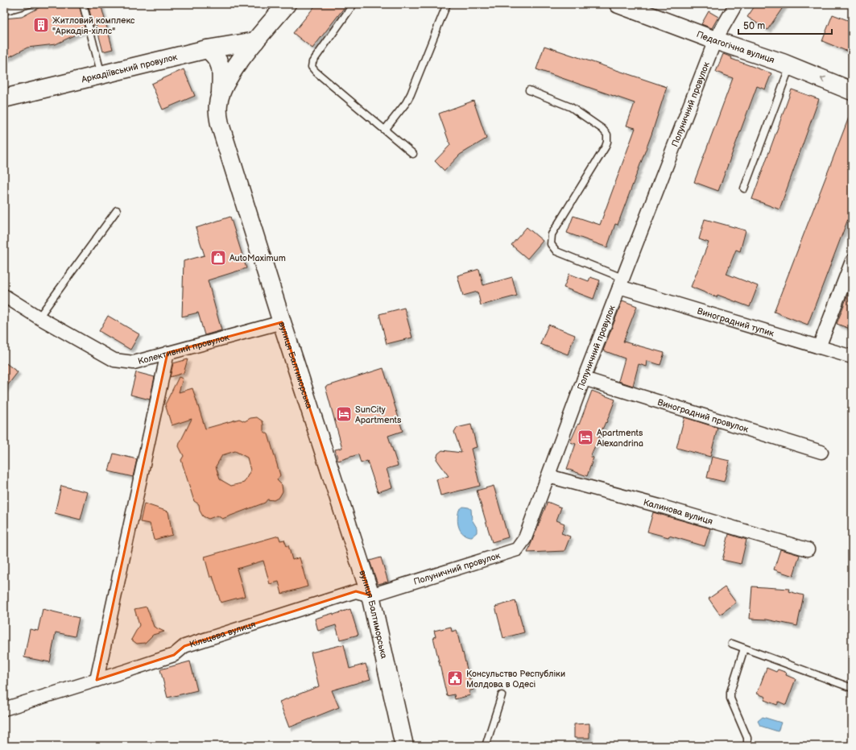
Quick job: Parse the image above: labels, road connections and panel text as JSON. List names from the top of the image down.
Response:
{
  "streets": {
    "main road": ["Педагогічна вулиця", "Аркадіївський провулок", "вулиця Балтиморська"],
    "street": [
      "Полуничний провулок",
      "Виноградний тупик",
      "Колективний провулок",
      "Виноградний провулок",
      "Калинова вулиця",
      "Кільцева вулиця"
    ]
  },
  "crossings": [
    ["Педагогічна вулиця", "Полуничний провулок"],
    ["Аркадіївський провулок", "вулиця Балтиморська"],
    ["Полуничний провулок", "Виноградний тупик"],
    ["Полуничний провулок", "вулиця Балтиморська"],
    ["Полуничний провулок", "Виноградний провулок"],
    ["Полуничний провулок", "Калинова вулиця"],
    ["Полуничний провулок", "Кільцева вулиця"],
    ["Колективний провулок", "вулиця Балтиморська"],
    ["вулиця Балтиморська", "Кільцева вулиця"]
  ],
  "places": {
    "building": ["Житловий комплекс \"Аркадія-хіллс\""],
    "shop": ["AutoMaximum"],
    "hotel": ["SunCity Apartments", "Apartments Alexandrina"],
    "public building": ["Консульство Республіки Молдова в Одесі"]
  },
  "scale_bar": "50 m"
}
